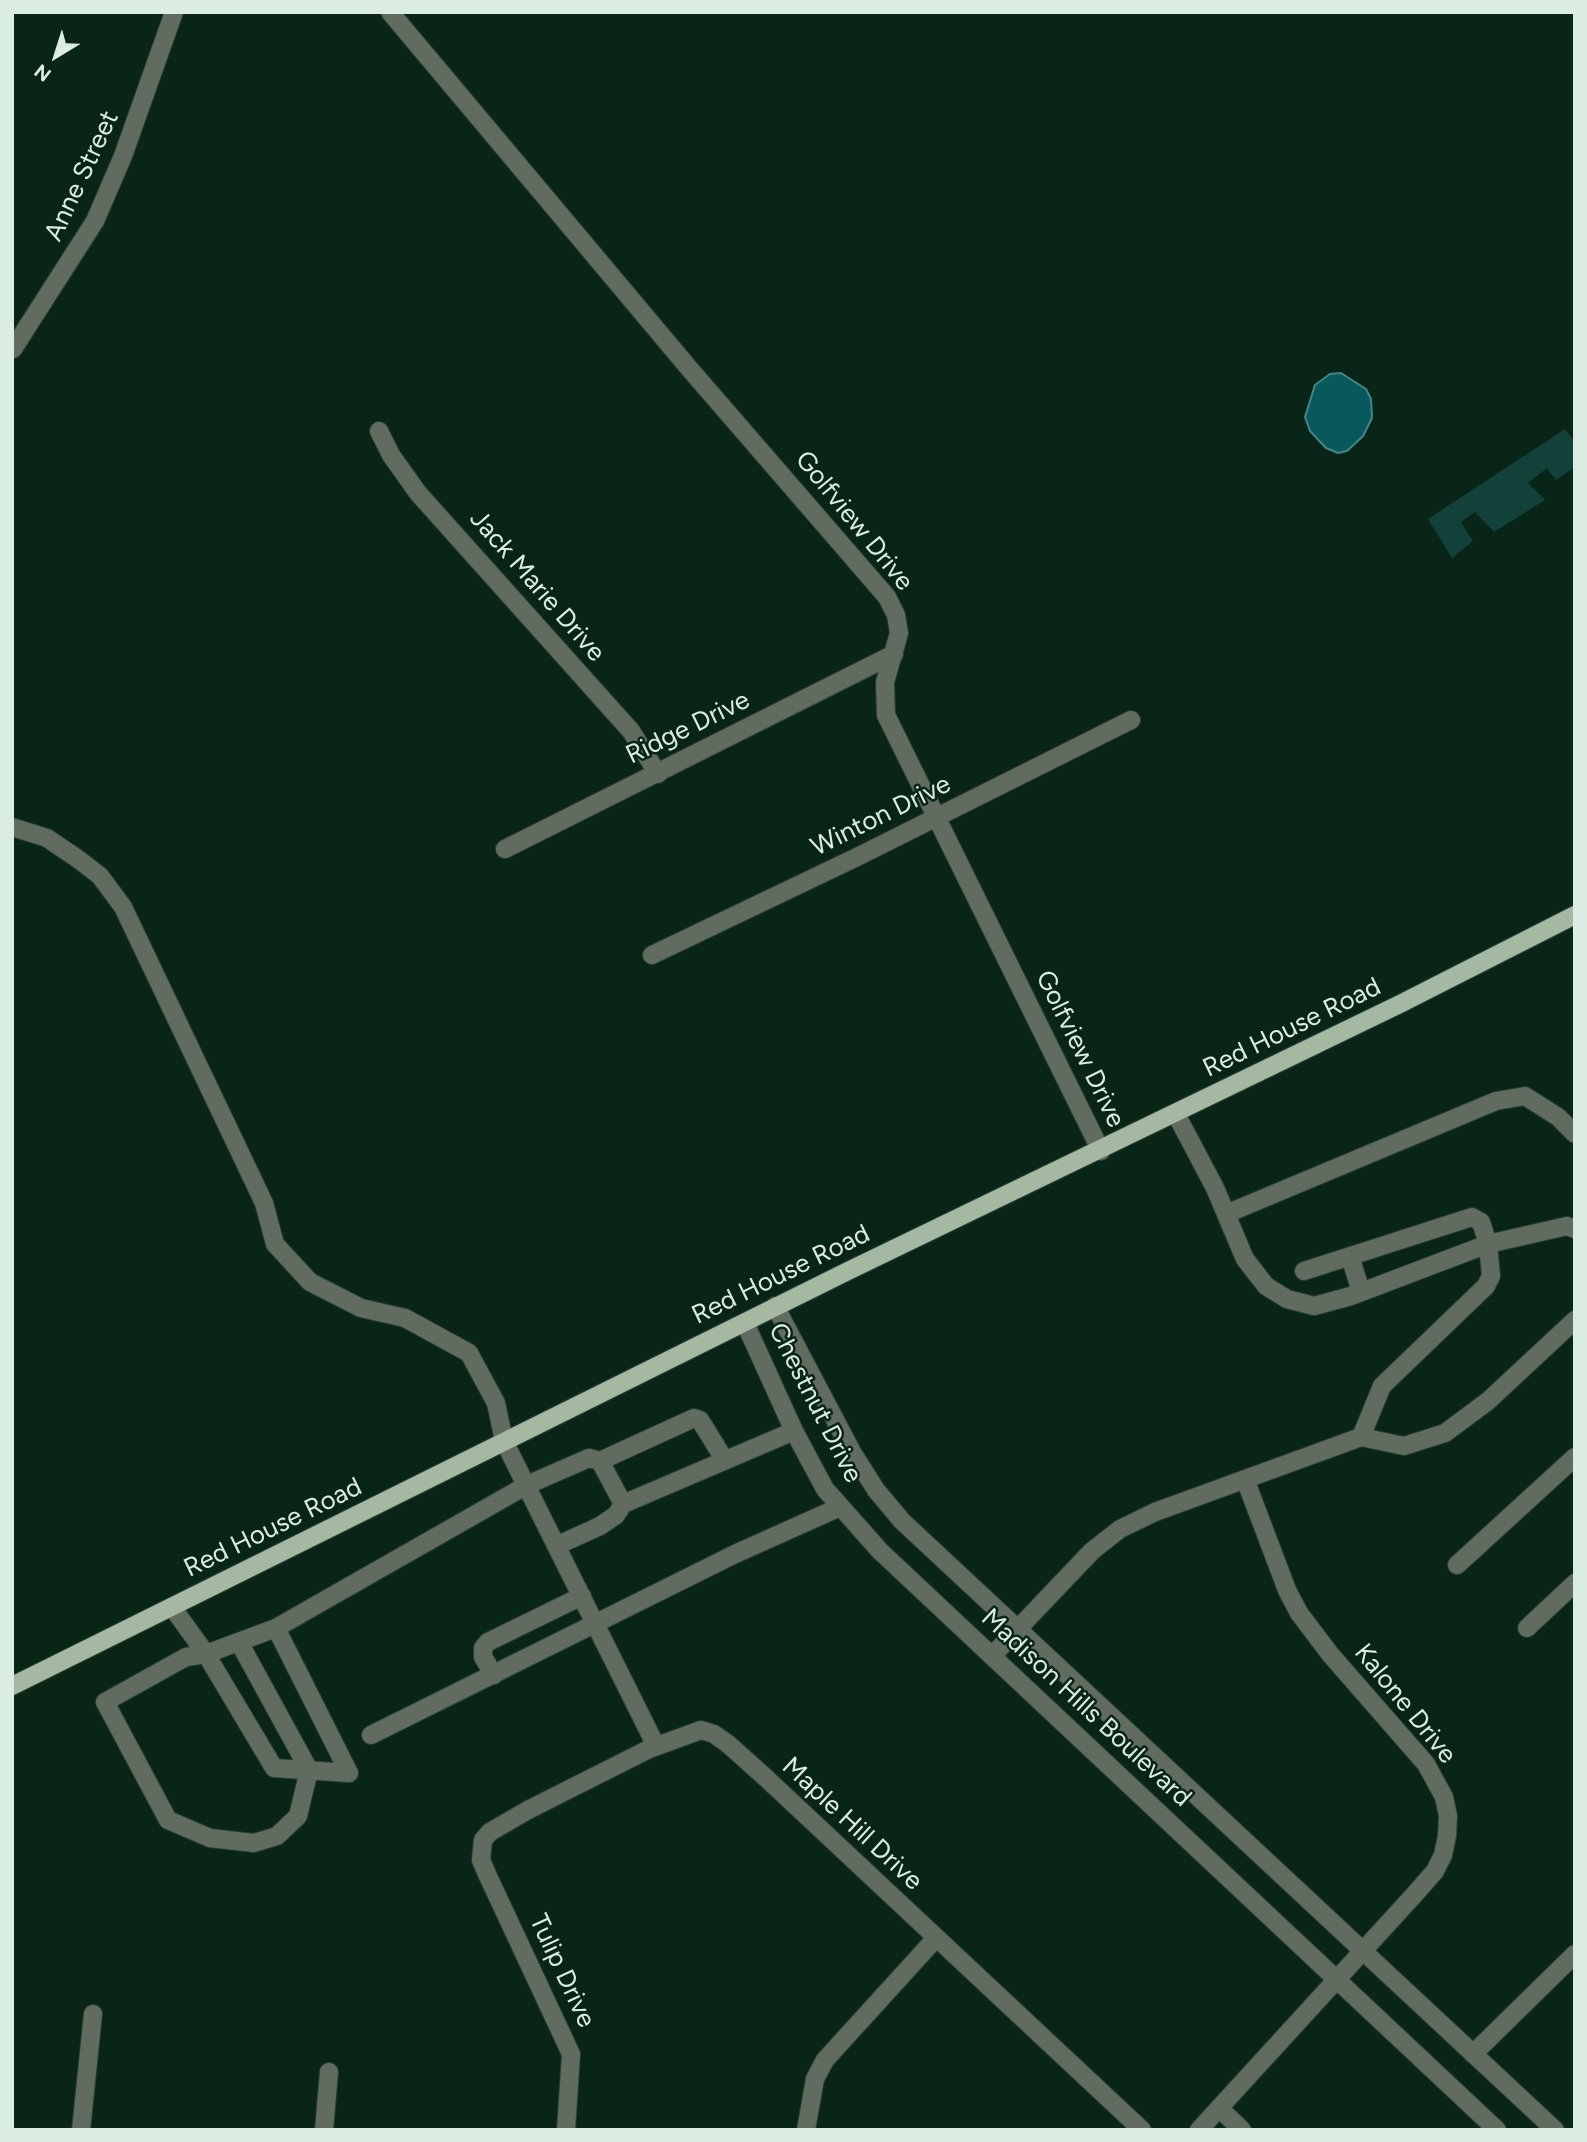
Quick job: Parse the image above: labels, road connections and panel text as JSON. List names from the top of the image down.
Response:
{
  "streets": {
    "main road": ["Red House Road"],
    "street": [
      "Anne Street",
      "Golfview Drive",
      "Jack Marie Drive",
      "Ridge Drive",
      "Winton Drive",
      "Chestnut Drive",
      "Kalone Drive",
      "Madison Hills Boulevard",
      "Maple Hill Drive",
      "Tulip Drive"
    ]
  },
  "crossings": [
    ["Golfview Drive", "Ridge Drive"],
    ["Golfview Drive", "Winton Drive"],
    ["Golfview Drive", "Red House Road"],
    ["Jack Marie Drive", "Ridge Drive"],
    ["Red House Road", "Chestnut Drive"],
    ["Red House Road", "Madison Hills Boulevard"],
    ["Chestnut Drive", "Madison Hills Boulevard"],
    ["Kalone Drive", "Madison Hills Boulevard"],
    ["Maple Hill Drive", "Tulip Drive"]
  ],
  "north": "bottom left"
}
